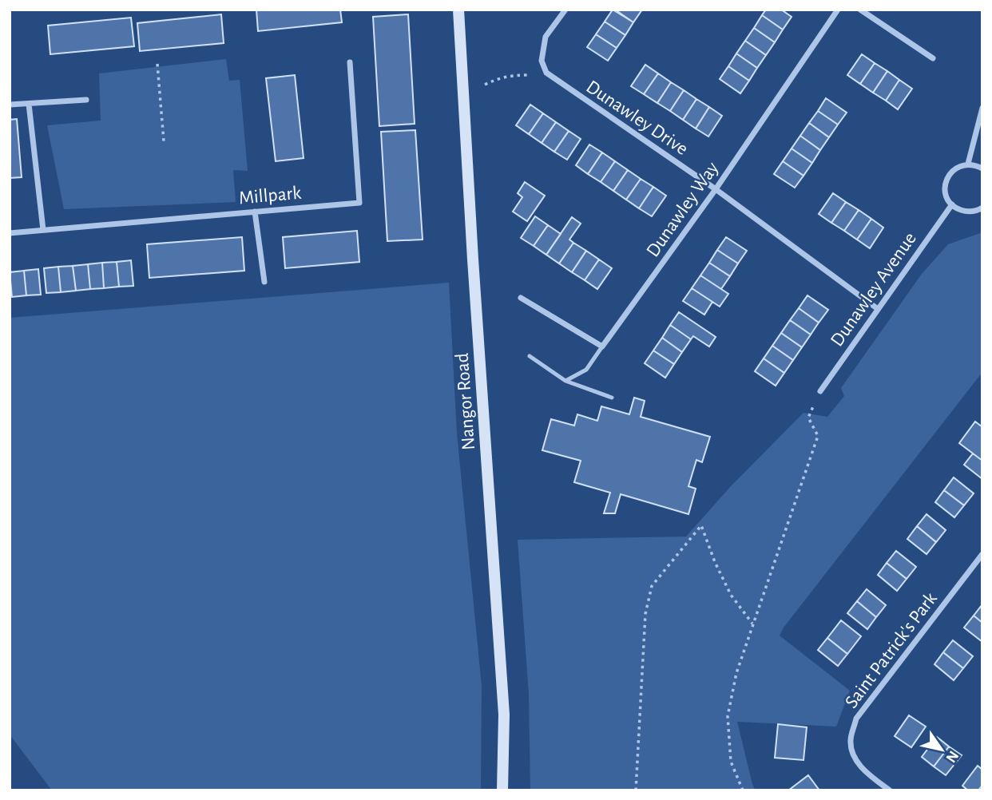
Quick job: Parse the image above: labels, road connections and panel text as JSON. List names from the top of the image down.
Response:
{
  "streets": {
    "main road": ["Nangor Road"],
    "street": [
      "Dunawley Drive",
      "Millpark",
      "Dunawley Way",
      "Dunawley Avenue",
      "Saint Patrick's Park"
    ]
  },
  "crossings": [
    ["Dunawley Drive", "Dunawley Way"],
    ["Dunawley Drive", "Dunawley Avenue"]
  ],
  "north": "bottom right"
}
